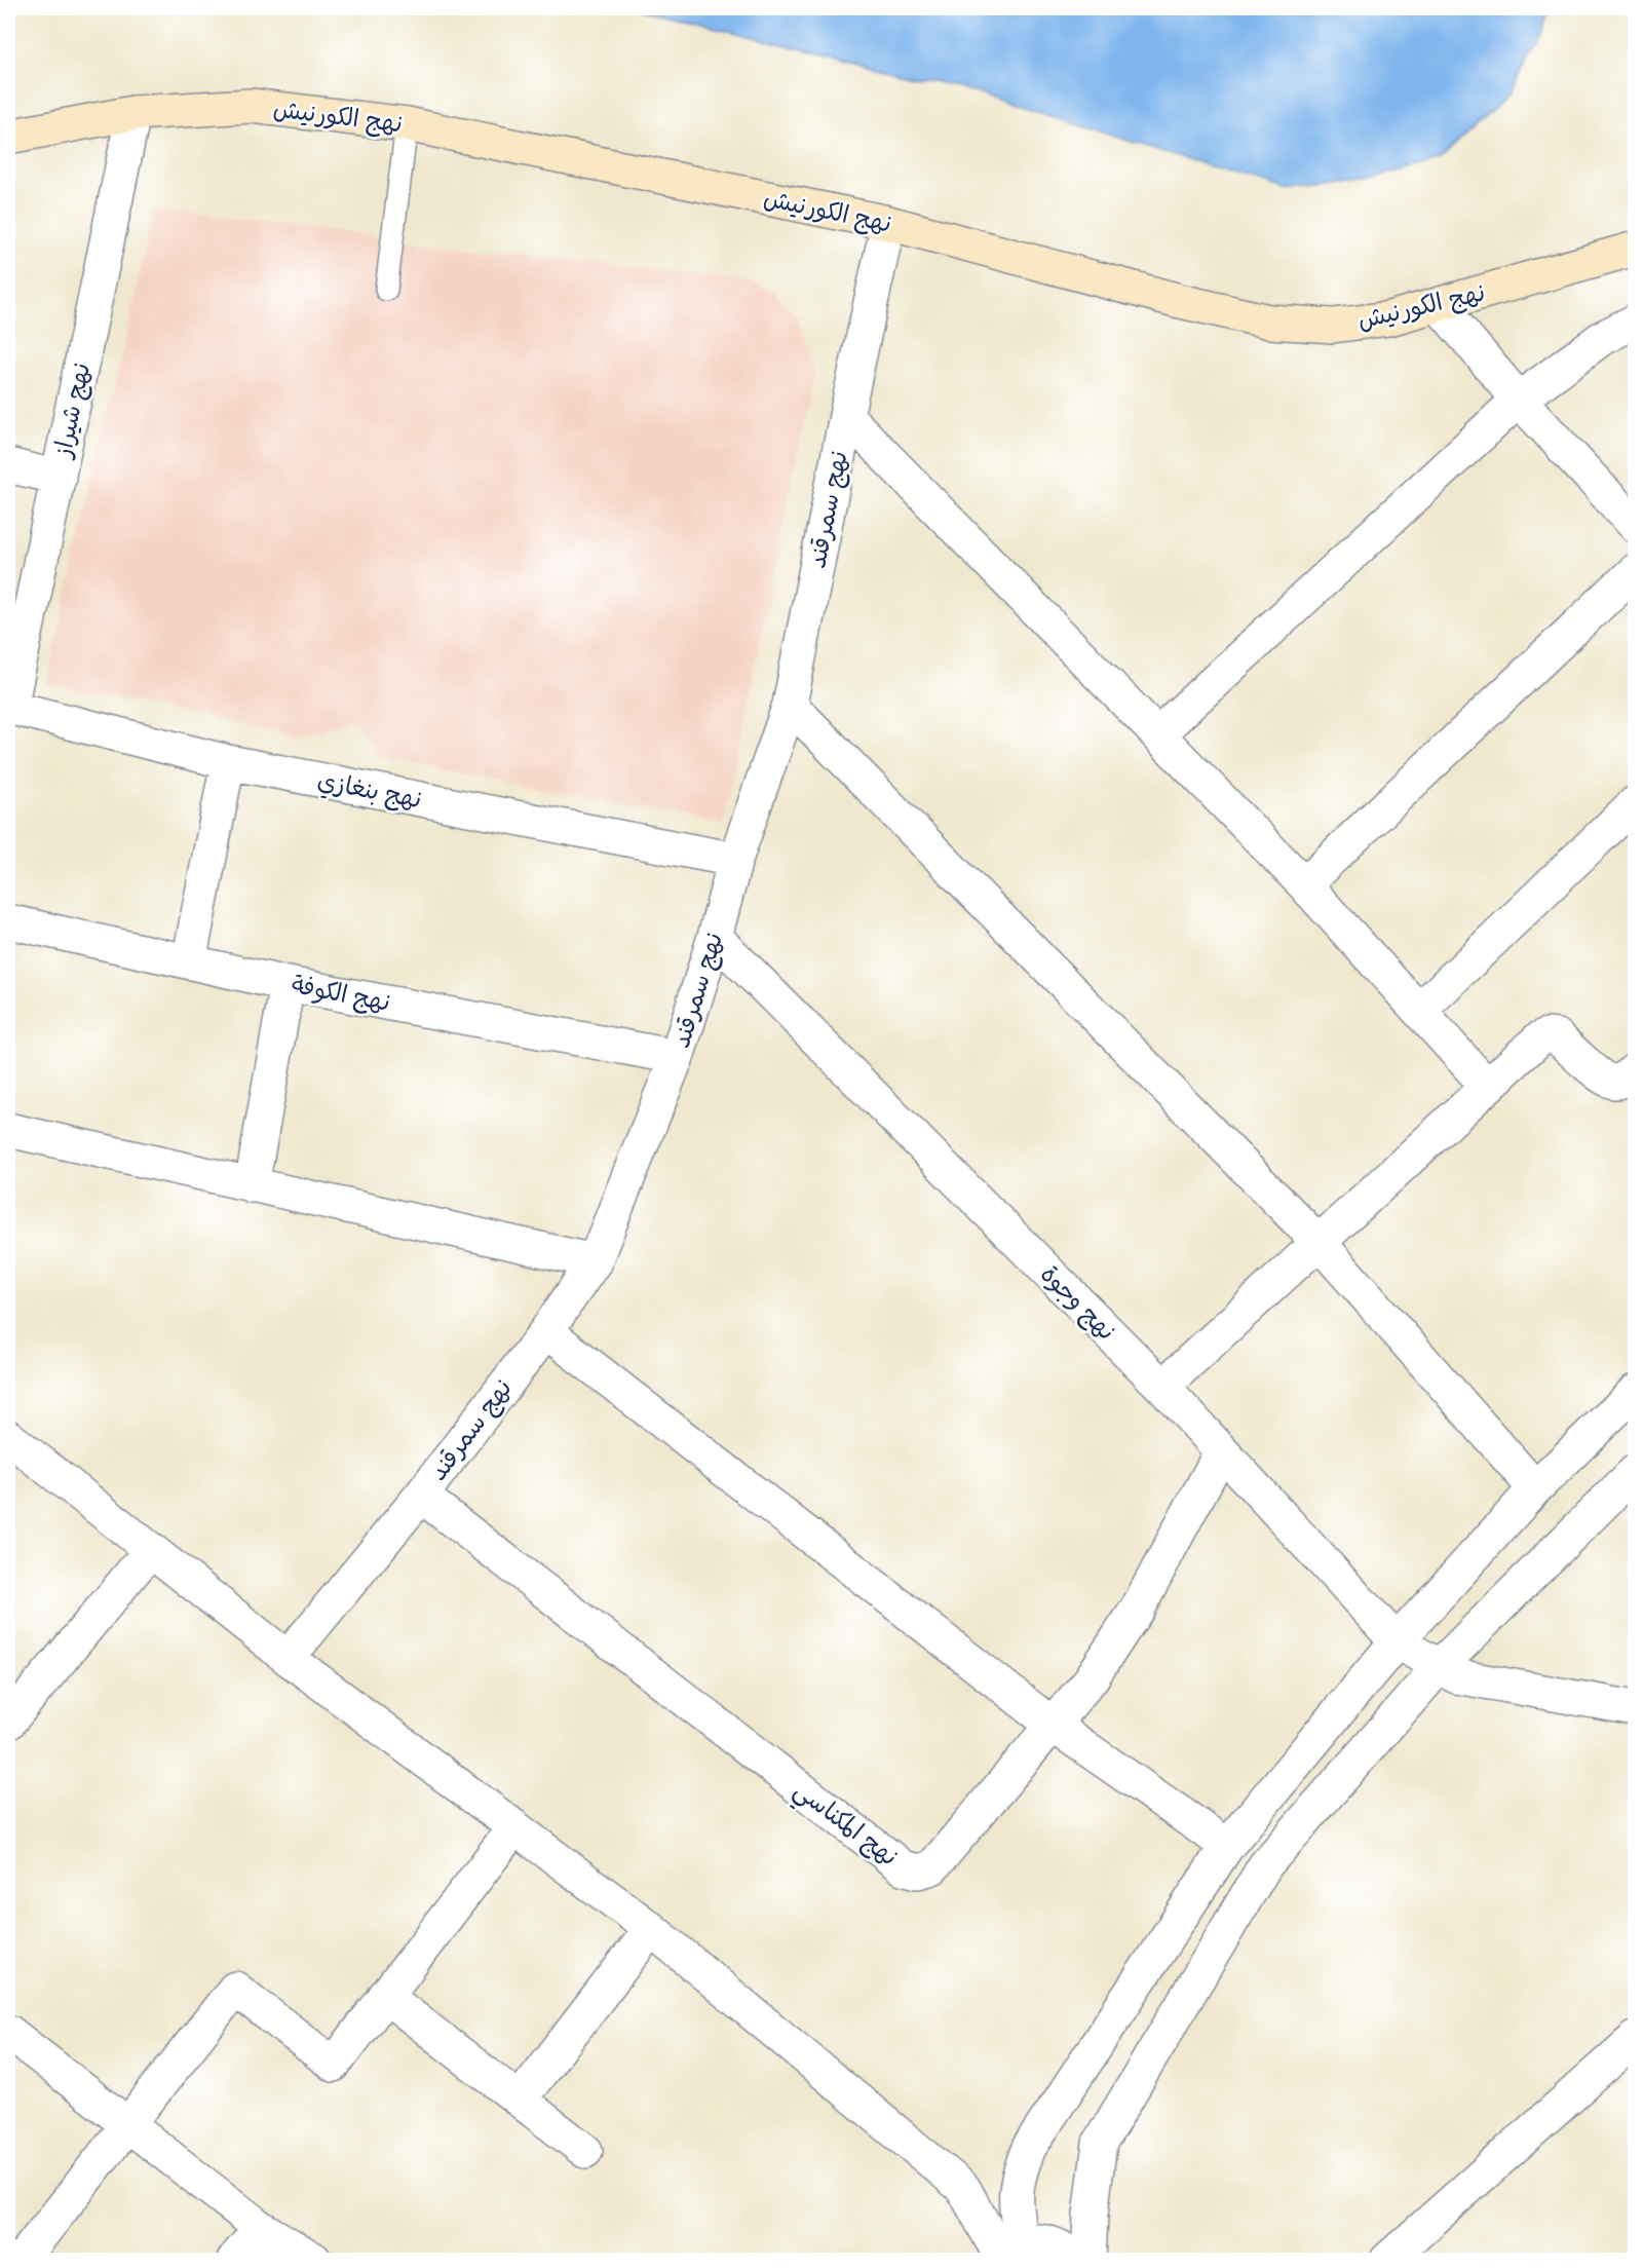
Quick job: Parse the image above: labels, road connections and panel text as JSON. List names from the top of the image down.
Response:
{
  "streets": {
    "main road": ["نهج الكورنيش"],
    "street": [
      "نهج شيراز",
      "نهج سمرقند",
      "نهج بنغازي",
      "نهج الكوفة",
      "نهج وجوة",
      "نهج المكناسي"
    ]
  },
  "crossings": [
    ["نهج الكورنيش", "نهج شيراز"],
    ["نهج الكورنيش", "نهج سمرقند"],
    ["نهج شيراز", "نهج بنغازي"],
    ["نهج سمرقند", "نهج بنغازي"],
    ["نهج سمرقند", "نهج الكوفة"],
    ["نهج سمرقند", "نهج وجوة"],
    ["نهج سمرقند", "نهج المكناسي"],
    ["نهج وجوة", "نهج المكناسي"]
  ]
}
